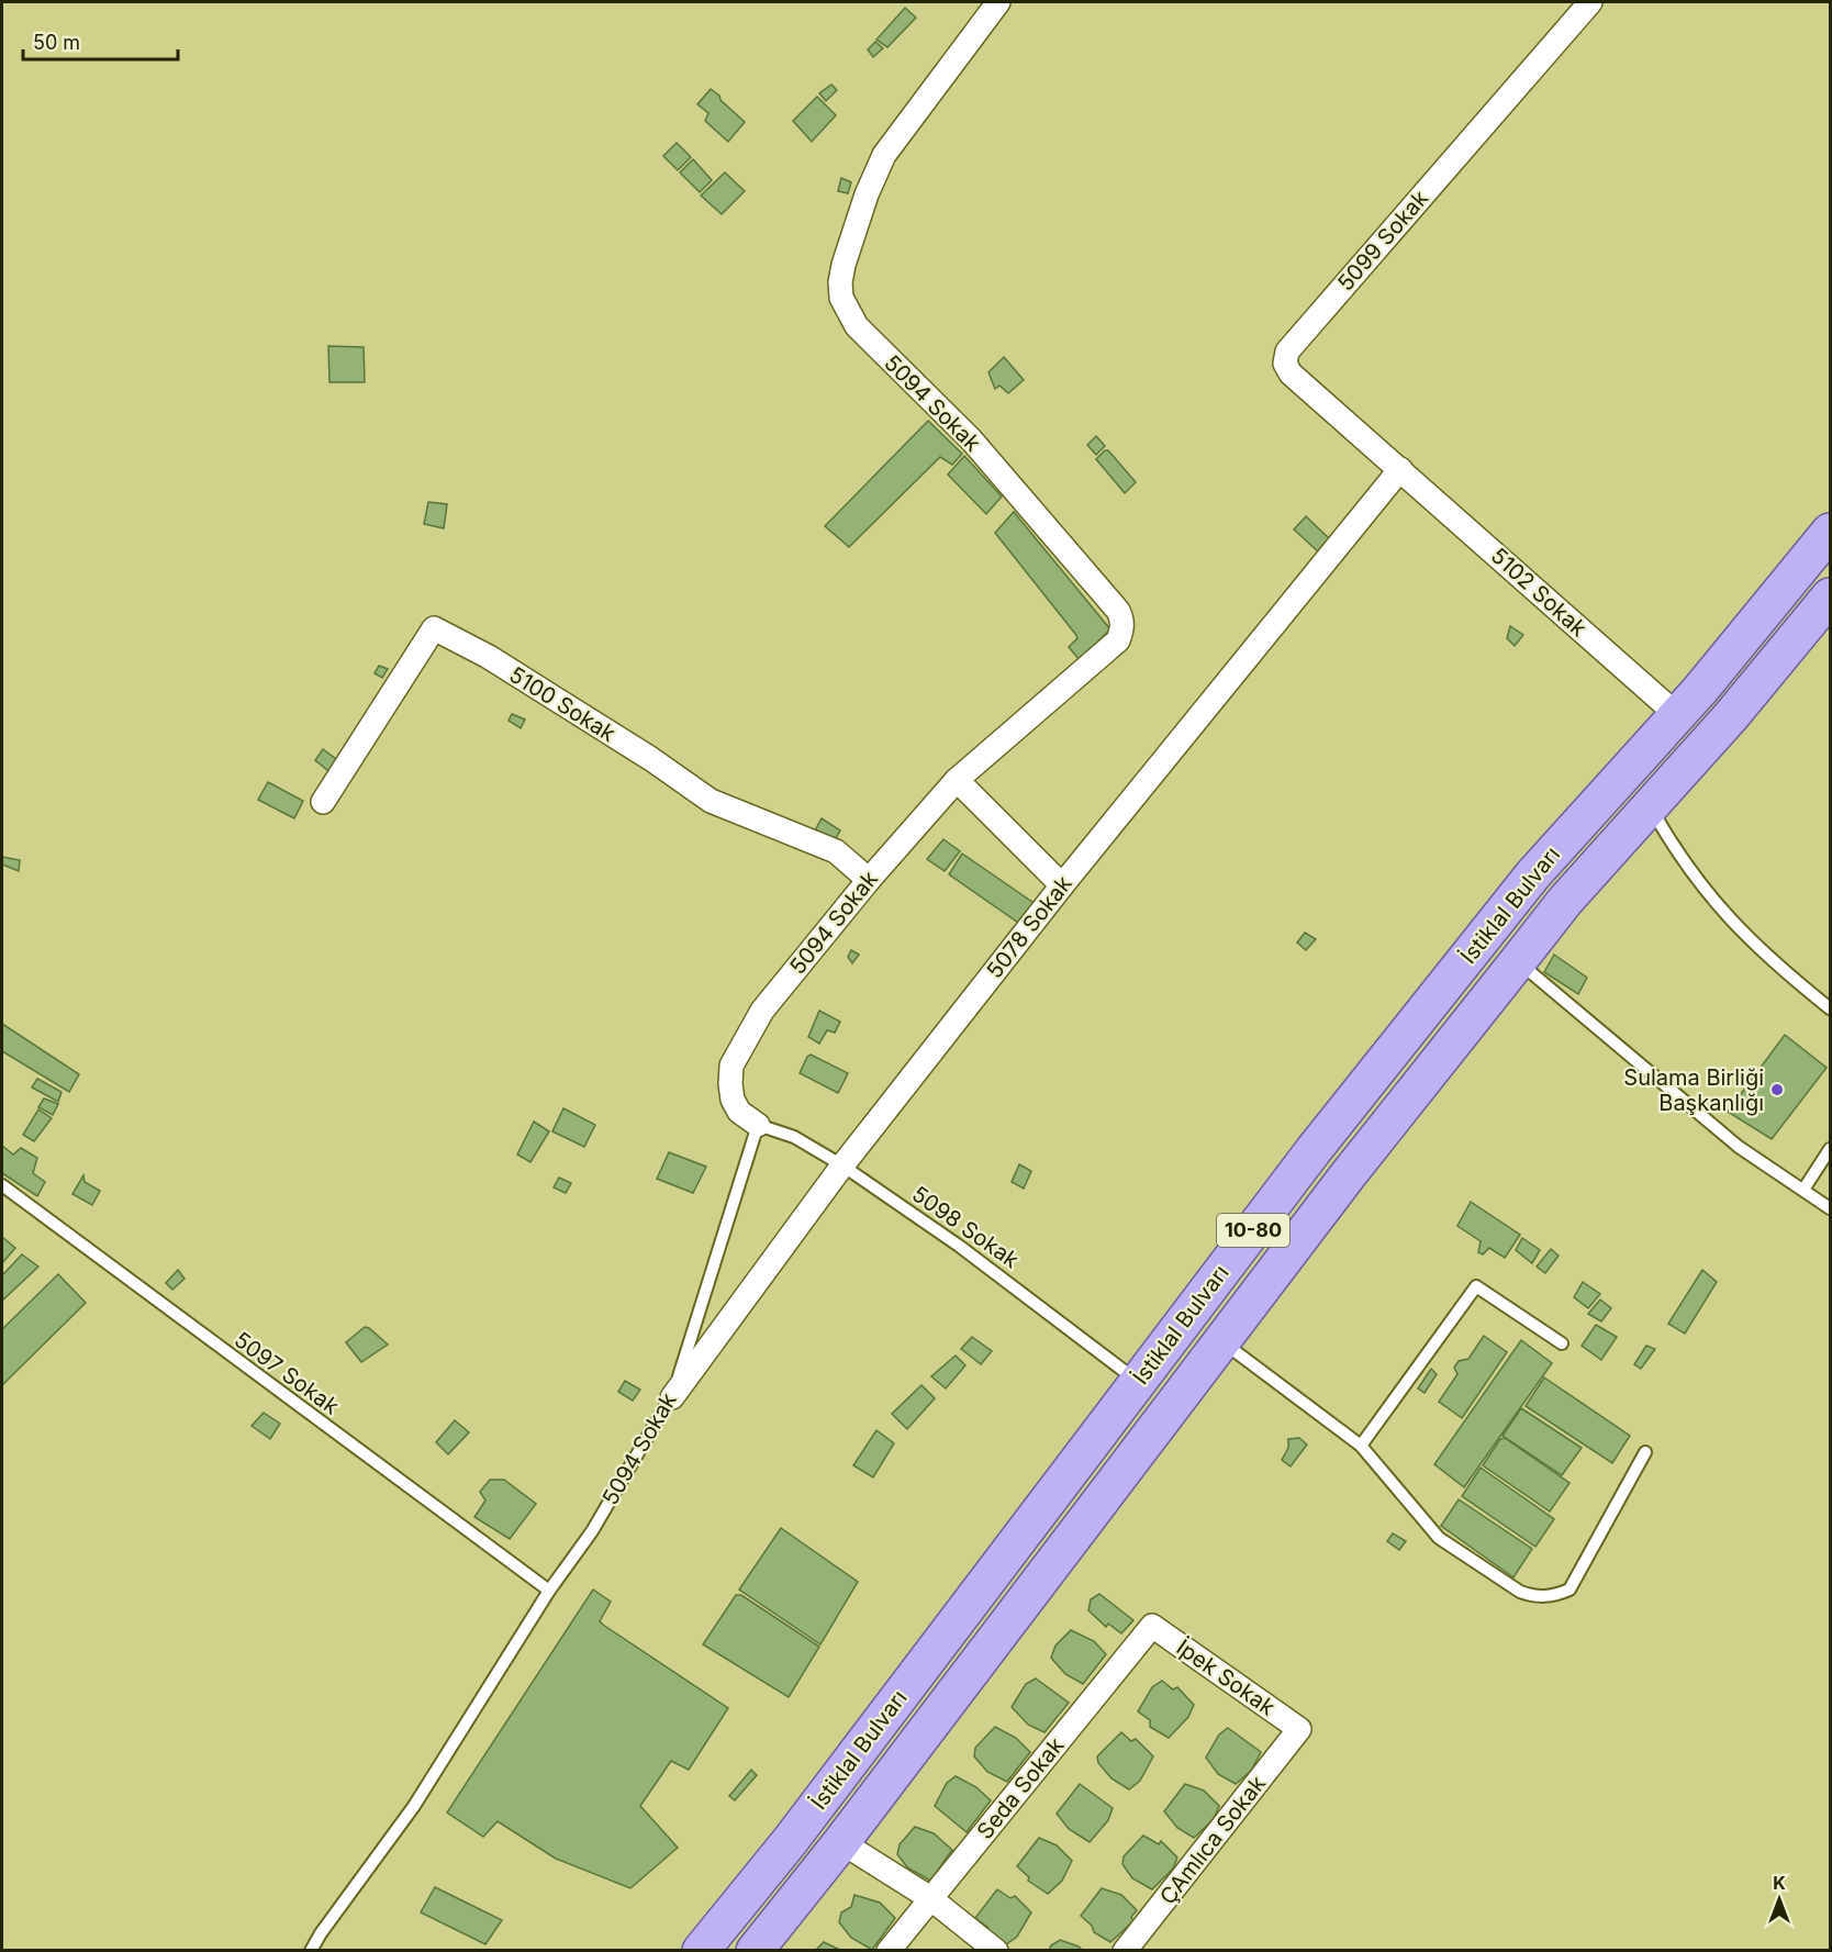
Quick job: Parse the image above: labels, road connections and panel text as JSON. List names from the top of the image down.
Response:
{
  "streets": {
    "main road": ["İstiklal Bulvarı", "10-80"],
    "street": [
      "5099 Sokak",
      "5094 Sokak",
      "5102 Sokak",
      "5100 Sokak",
      "5078 Sokak",
      "İpek Sokak",
      "Seda Sokak",
      "ÇAmlıca Sokak"
    ],
    "lane": ["5098 Sokak", "5097 Sokak"]
  },
  "crossings": [
    ["5099 Sokak", "5102 Sokak"],
    ["5099 Sokak", "5078 Sokak"],
    ["5094 Sokak", "5100 Sokak"],
    ["5094 Sokak", "5078 Sokak"],
    ["5094 Sokak", "5098 Sokak"],
    ["5094 Sokak", "5097 Sokak"],
    ["5102 Sokak", "İstiklal Bulvarı"],
    ["5102 Sokak", "5078 Sokak"],
    ["İstiklal Bulvarı", "5098 Sokak"],
    ["5078 Sokak", "5098 Sokak"],
    ["İpek Sokak", "Seda Sokak"],
    ["İpek Sokak", "ÇAmlıca Sokak"]
  ],
  "places": ["Sulama Birliği Başkanlığı"],
  "scale_bar": "50 m",
  "north": "top"
}
